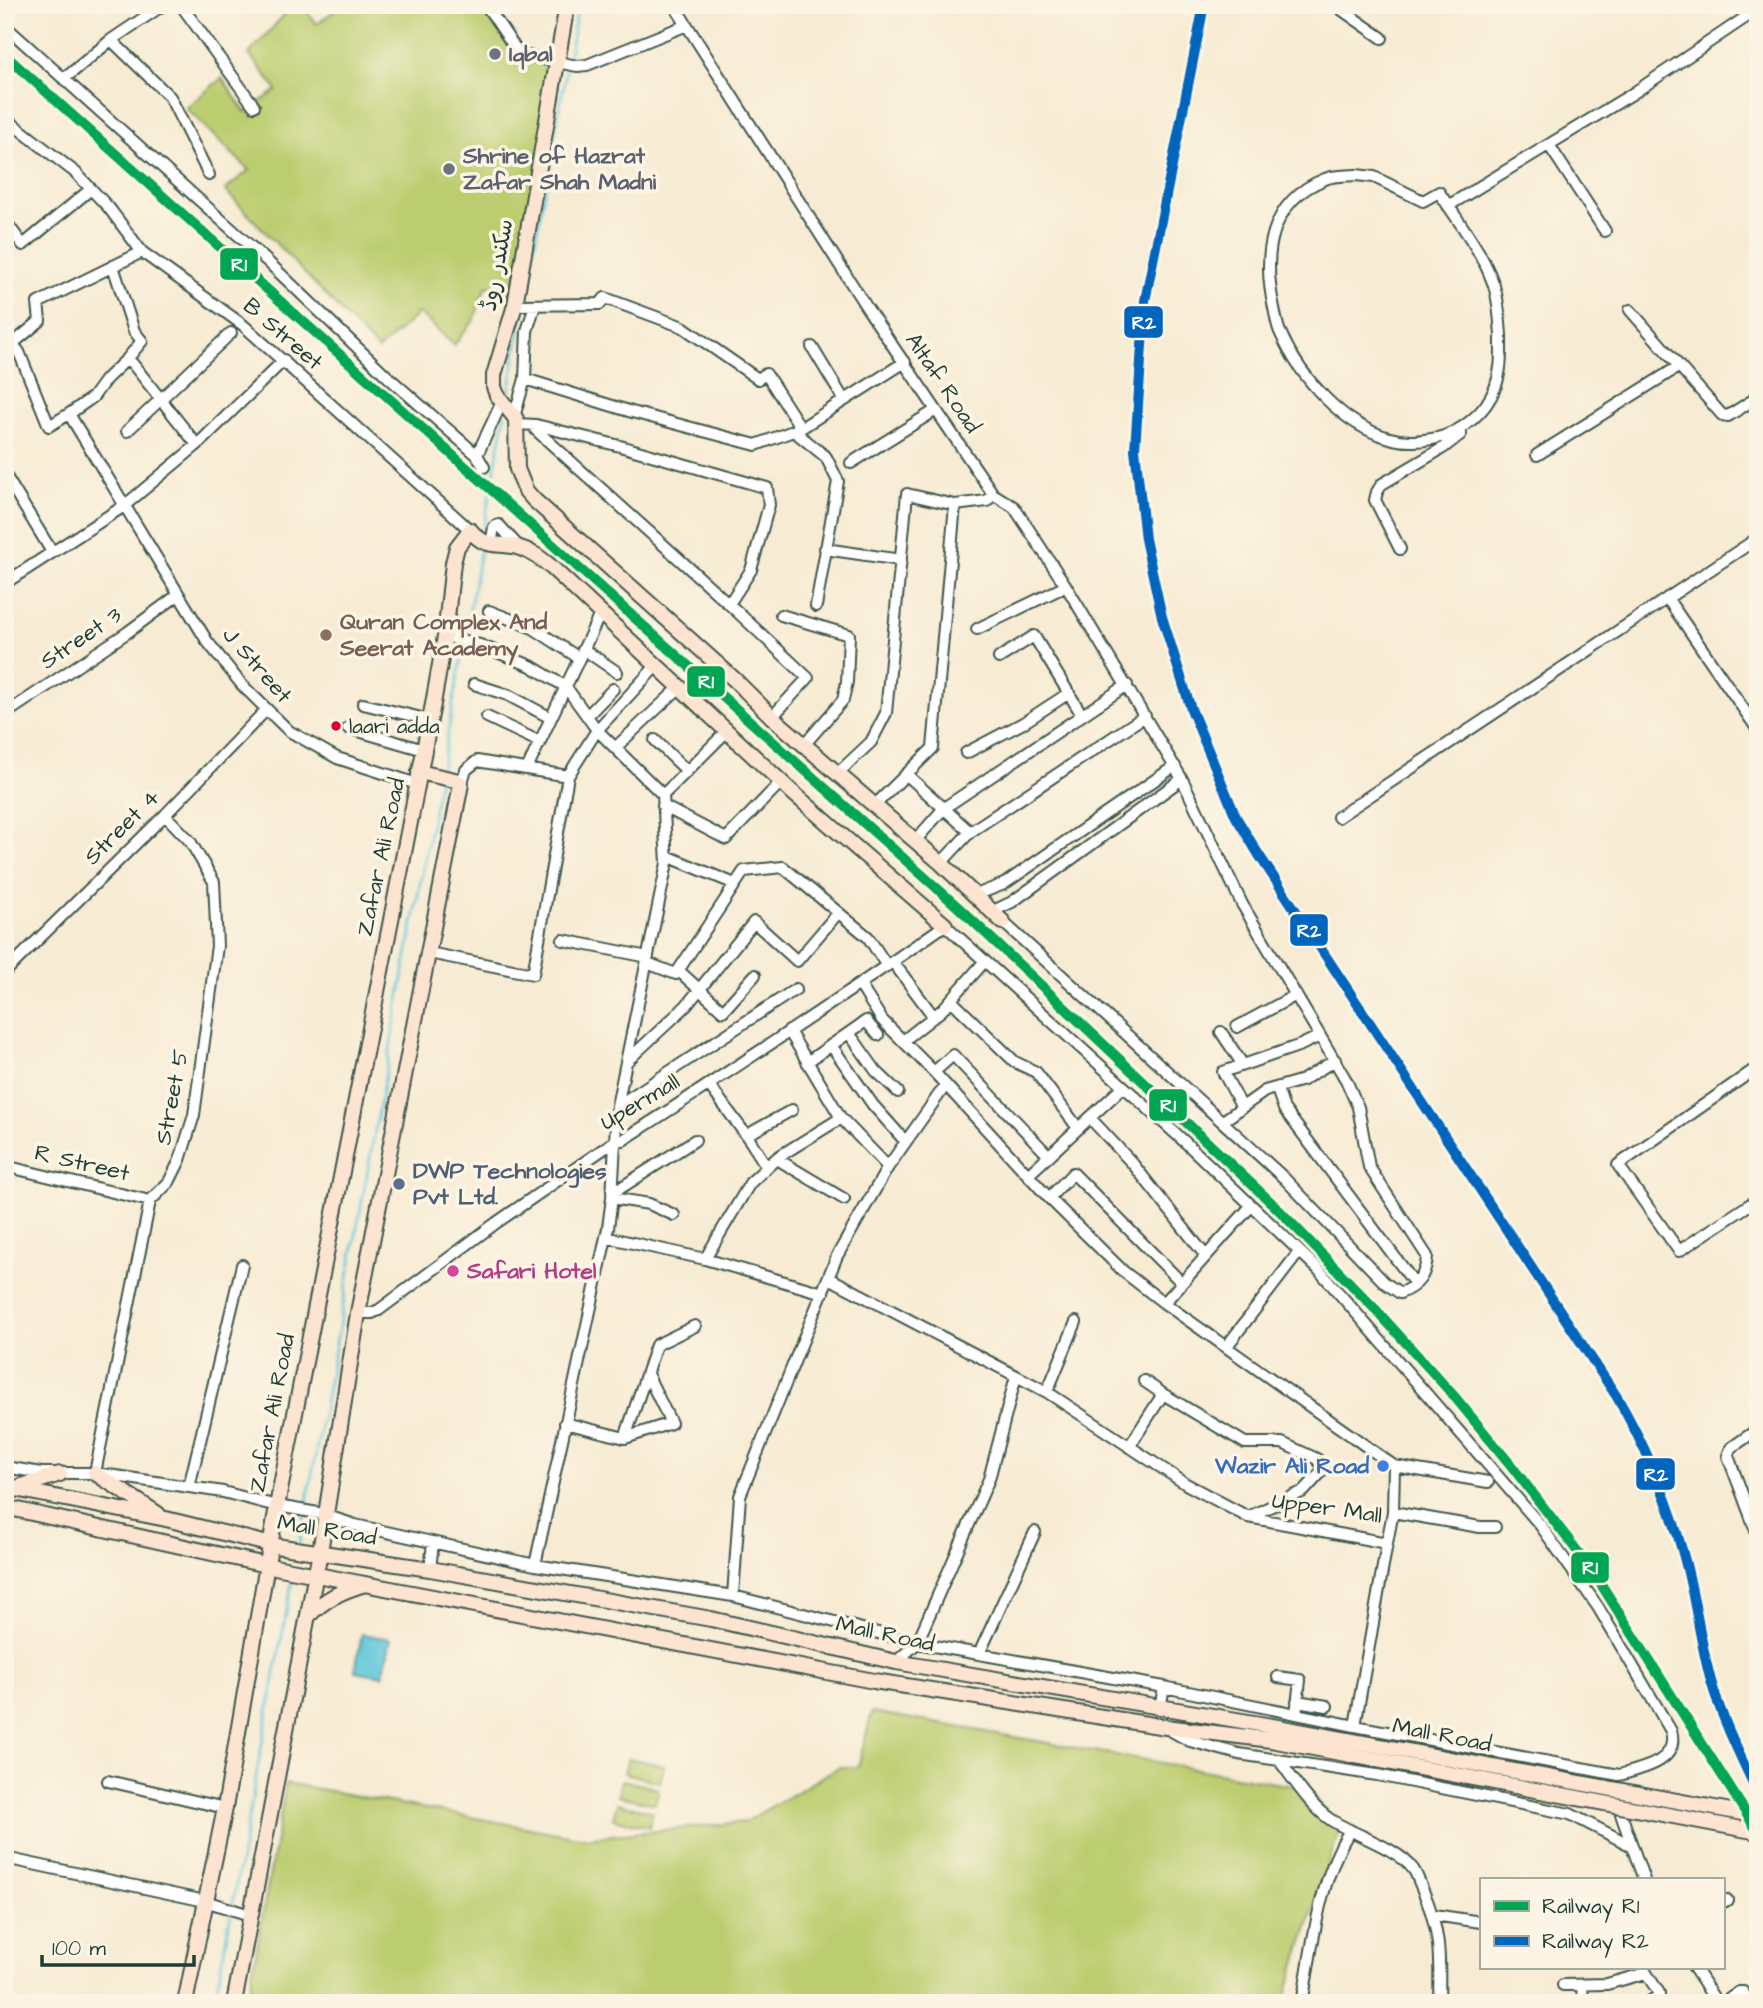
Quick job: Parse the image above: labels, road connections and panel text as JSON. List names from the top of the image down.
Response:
{
  "streets": {
    "street": [
      "سکندر روڈ",
      "B Street",
      "Altaf Road",
      "Street 3",
      "J Street",
      "Street 4",
      "Zafar Ali Road",
      "Street 5",
      "Upermall",
      "R Street",
      "Upper Mall",
      "Mall Road"
    ]
  },
  "crossings": [
    ["Street 3", "J Street"],
    ["J Street", "Street 4"],
    ["J Street", "Zafar Ali Road"],
    ["Street 4", "Street 5"],
    ["Zafar Ali Road", "Mall Road"],
    ["Street 5", "R Street"]
  ],
  "places": [
    "Iqbal",
    "Shrine of Hazrat Zafar Shah Madni",
    "Quran Complex And Seerat Academy",
    "laari adda",
    "DWP Technologies Pvt Ltd.",
    "Safari Hotel",
    "Wazir Ali Road"
  ],
  "lines": ["rail line R2", "rail line R1"],
  "legend": ["Railway R1", "Railway R2"],
  "scale_bar": "100 m"
}
